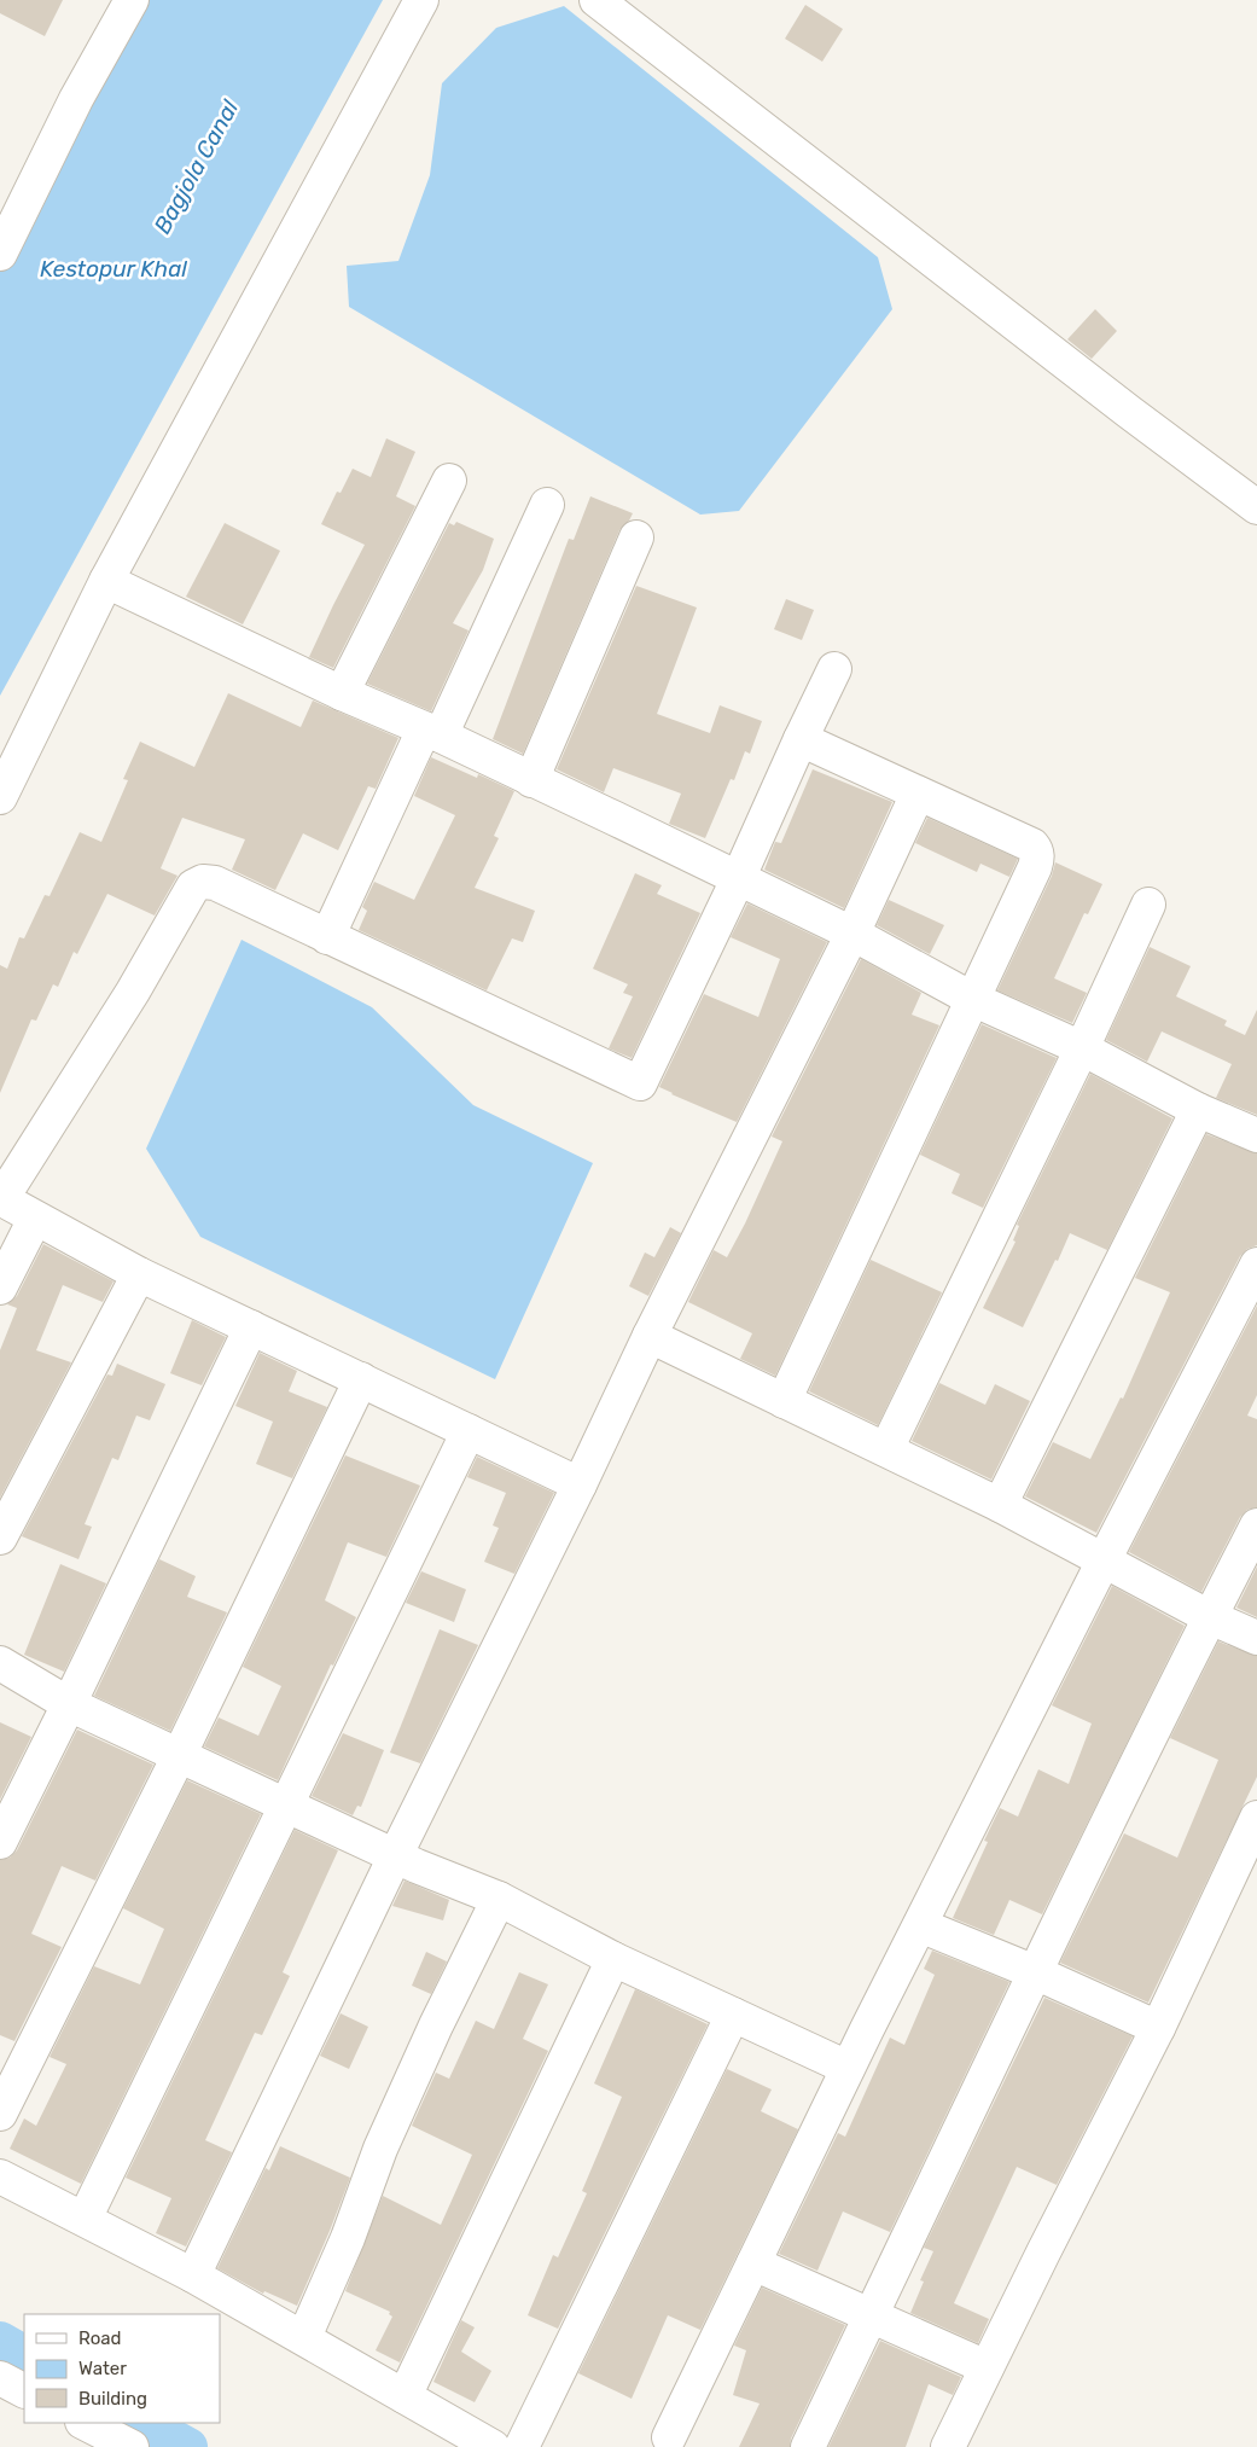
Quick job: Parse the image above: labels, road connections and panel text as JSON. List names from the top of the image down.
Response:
{
  "water": ["Bagjola Canal", "Kestopur Khal"],
  "legend": ["Road", "Water", "Building"]
}
